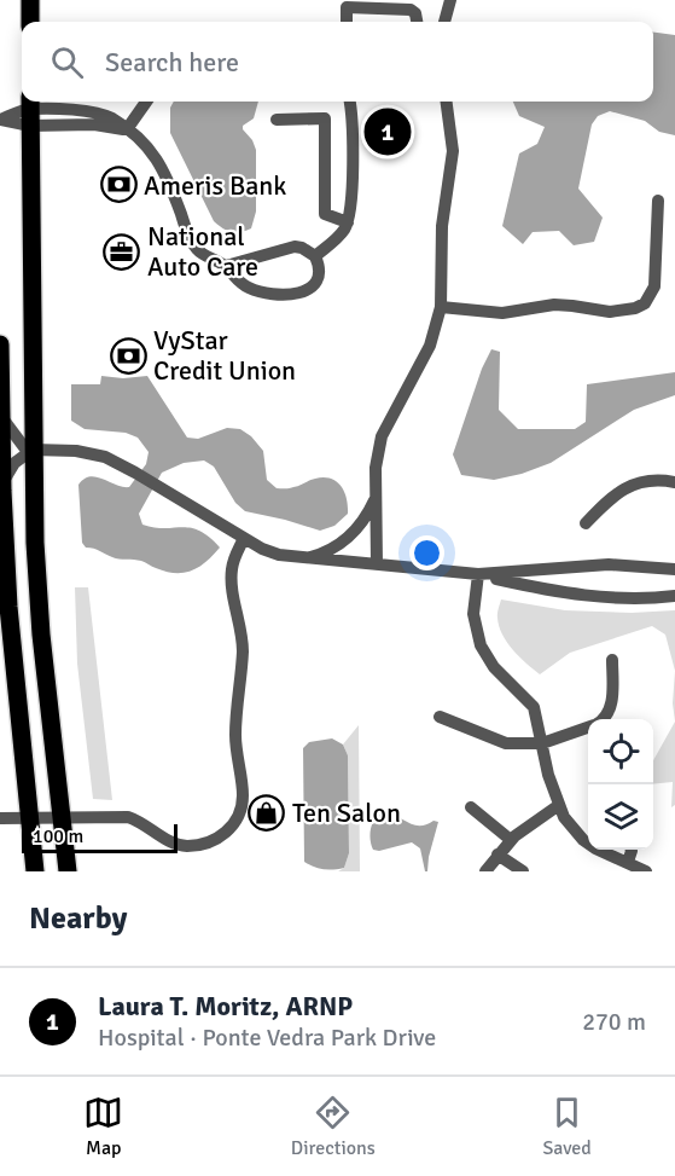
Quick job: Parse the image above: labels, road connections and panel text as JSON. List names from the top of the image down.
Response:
{
  "places": {
    "bank": ["Ameris Bank", "VyStar Credit Union"],
    "office": ["National Auto Care"],
    "shop": ["Ten Salon"]
  },
  "scale_bar": "100 m",
  "page": {
    "search": "Search here",
    "pins": "1",
    "scale": "100 m",
    "heading": "Nearby",
    "list": [
      {
        "mark": "1",
        "name": "Laura T. Moritz, ARNP",
        "note": "Hospital · Ponte Vedra Park Drive",
        "value": "270 m"
      }
    ],
    "nav": ["Map", "Directions", "Saved"]
  }
}
